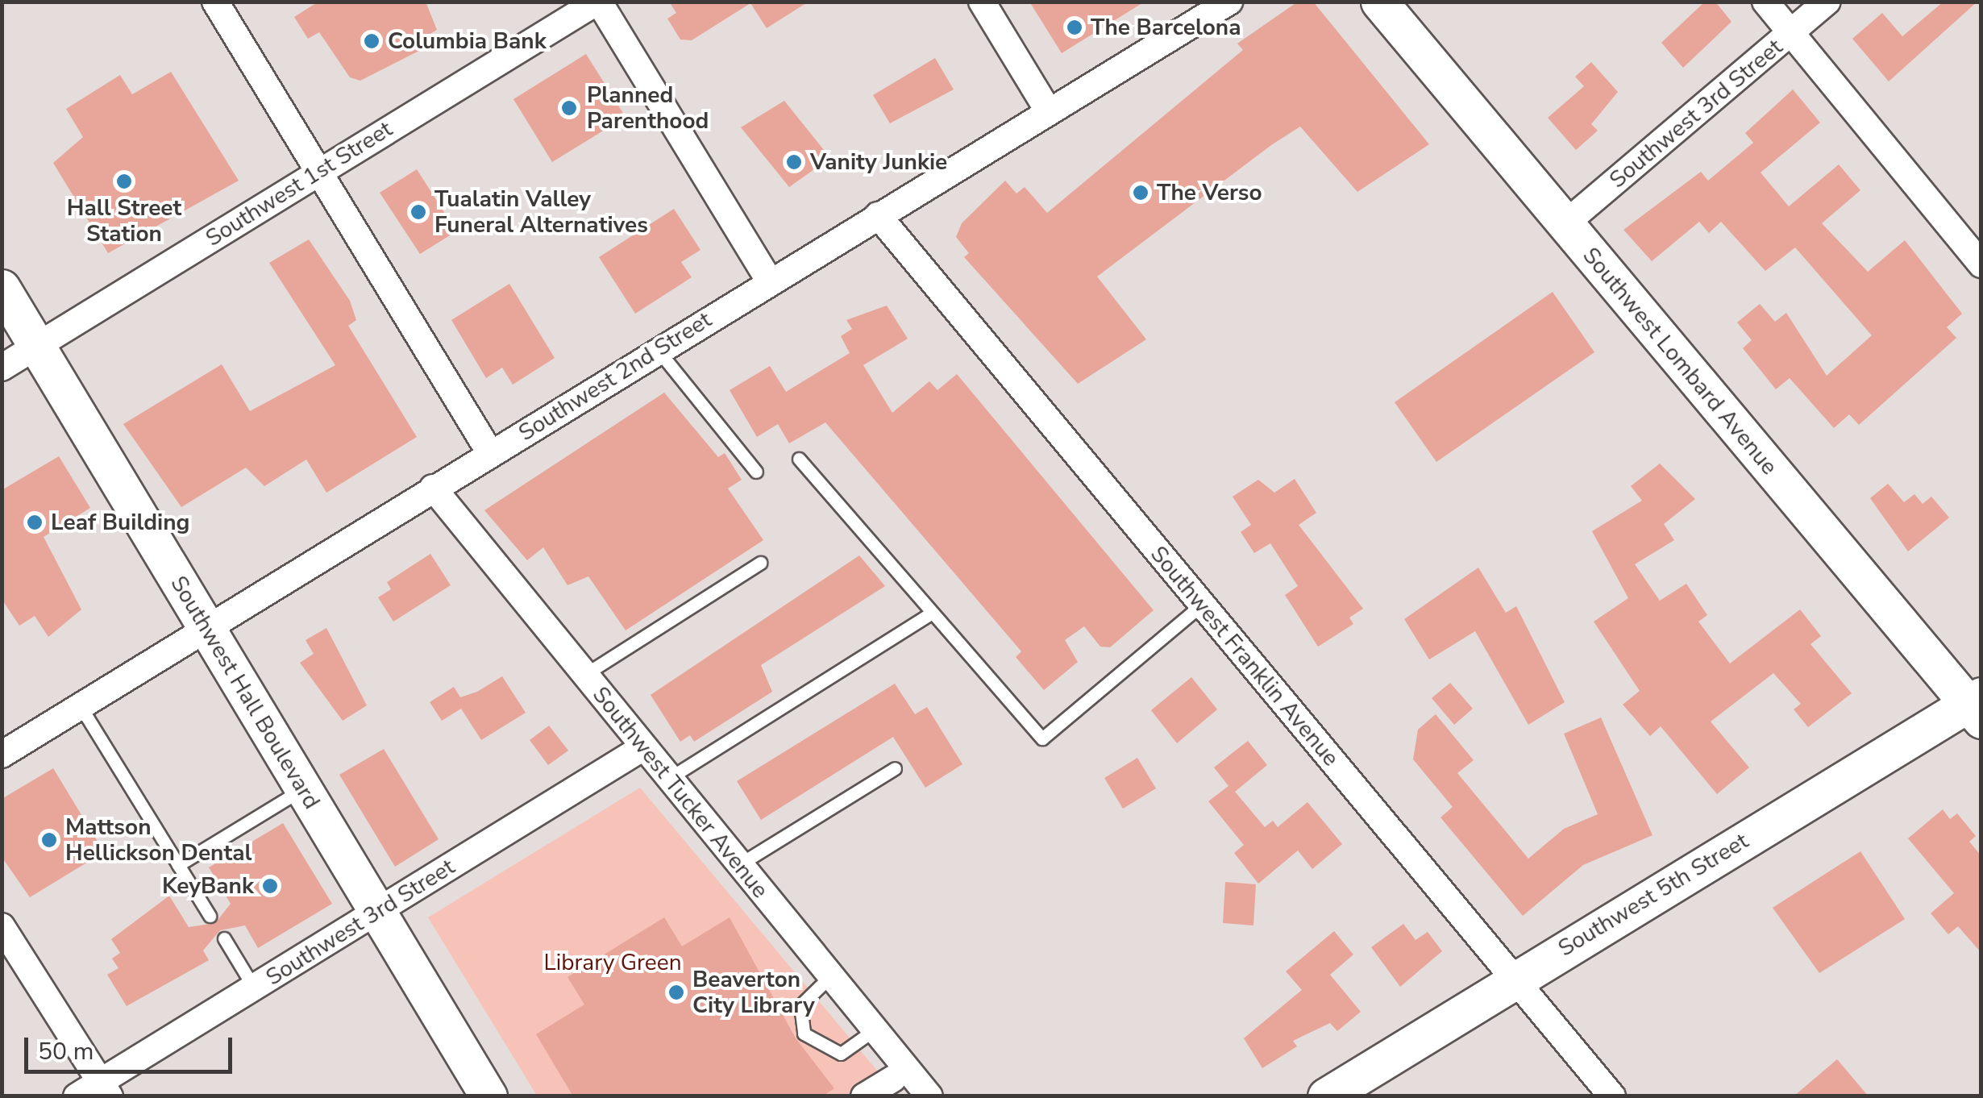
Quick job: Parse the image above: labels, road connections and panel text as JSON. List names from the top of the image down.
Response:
{
  "streets": {
    "street": [
      "Southwest 3rd Street",
      "Southwest 1st Street",
      "Southwest Lombard Avenue",
      "Southwest 2nd Street",
      "Southwest Franklin Avenue",
      "Southwest Hall Boulevard",
      "Southwest Tucker Avenue",
      "Southwest 5th Street"
    ]
  },
  "crossings": [
    ["Southwest 3rd Street", "Southwest Lombard Avenue"],
    ["Southwest 3rd Street", "Southwest Hall Boulevard"],
    ["Southwest 3rd Street", "Southwest Tucker Avenue"],
    ["Southwest 1st Street", "Southwest Hall Boulevard"],
    ["Southwest Lombard Avenue", "Southwest 5th Street"],
    ["Southwest 2nd Street", "Southwest Franklin Avenue"],
    ["Southwest 2nd Street", "Southwest Hall Boulevard"],
    ["Southwest 2nd Street", "Southwest Tucker Avenue"],
    ["Southwest Franklin Avenue", "Southwest 5th Street"]
  ],
  "parks": ["Library Green"],
  "places": [
    "The Barcelona",
    "Columbia Bank",
    "Planned Parenthood",
    "Vanity Junkie",
    "Hall Street Station",
    "The Verso",
    "Tualatin Valley Funeral Alternatives",
    "Leaf Building",
    "Mattson Hellickson Dental",
    "KeyBank",
    "Beaverton City Library"
  ],
  "scale_bar": "50 m"
}
